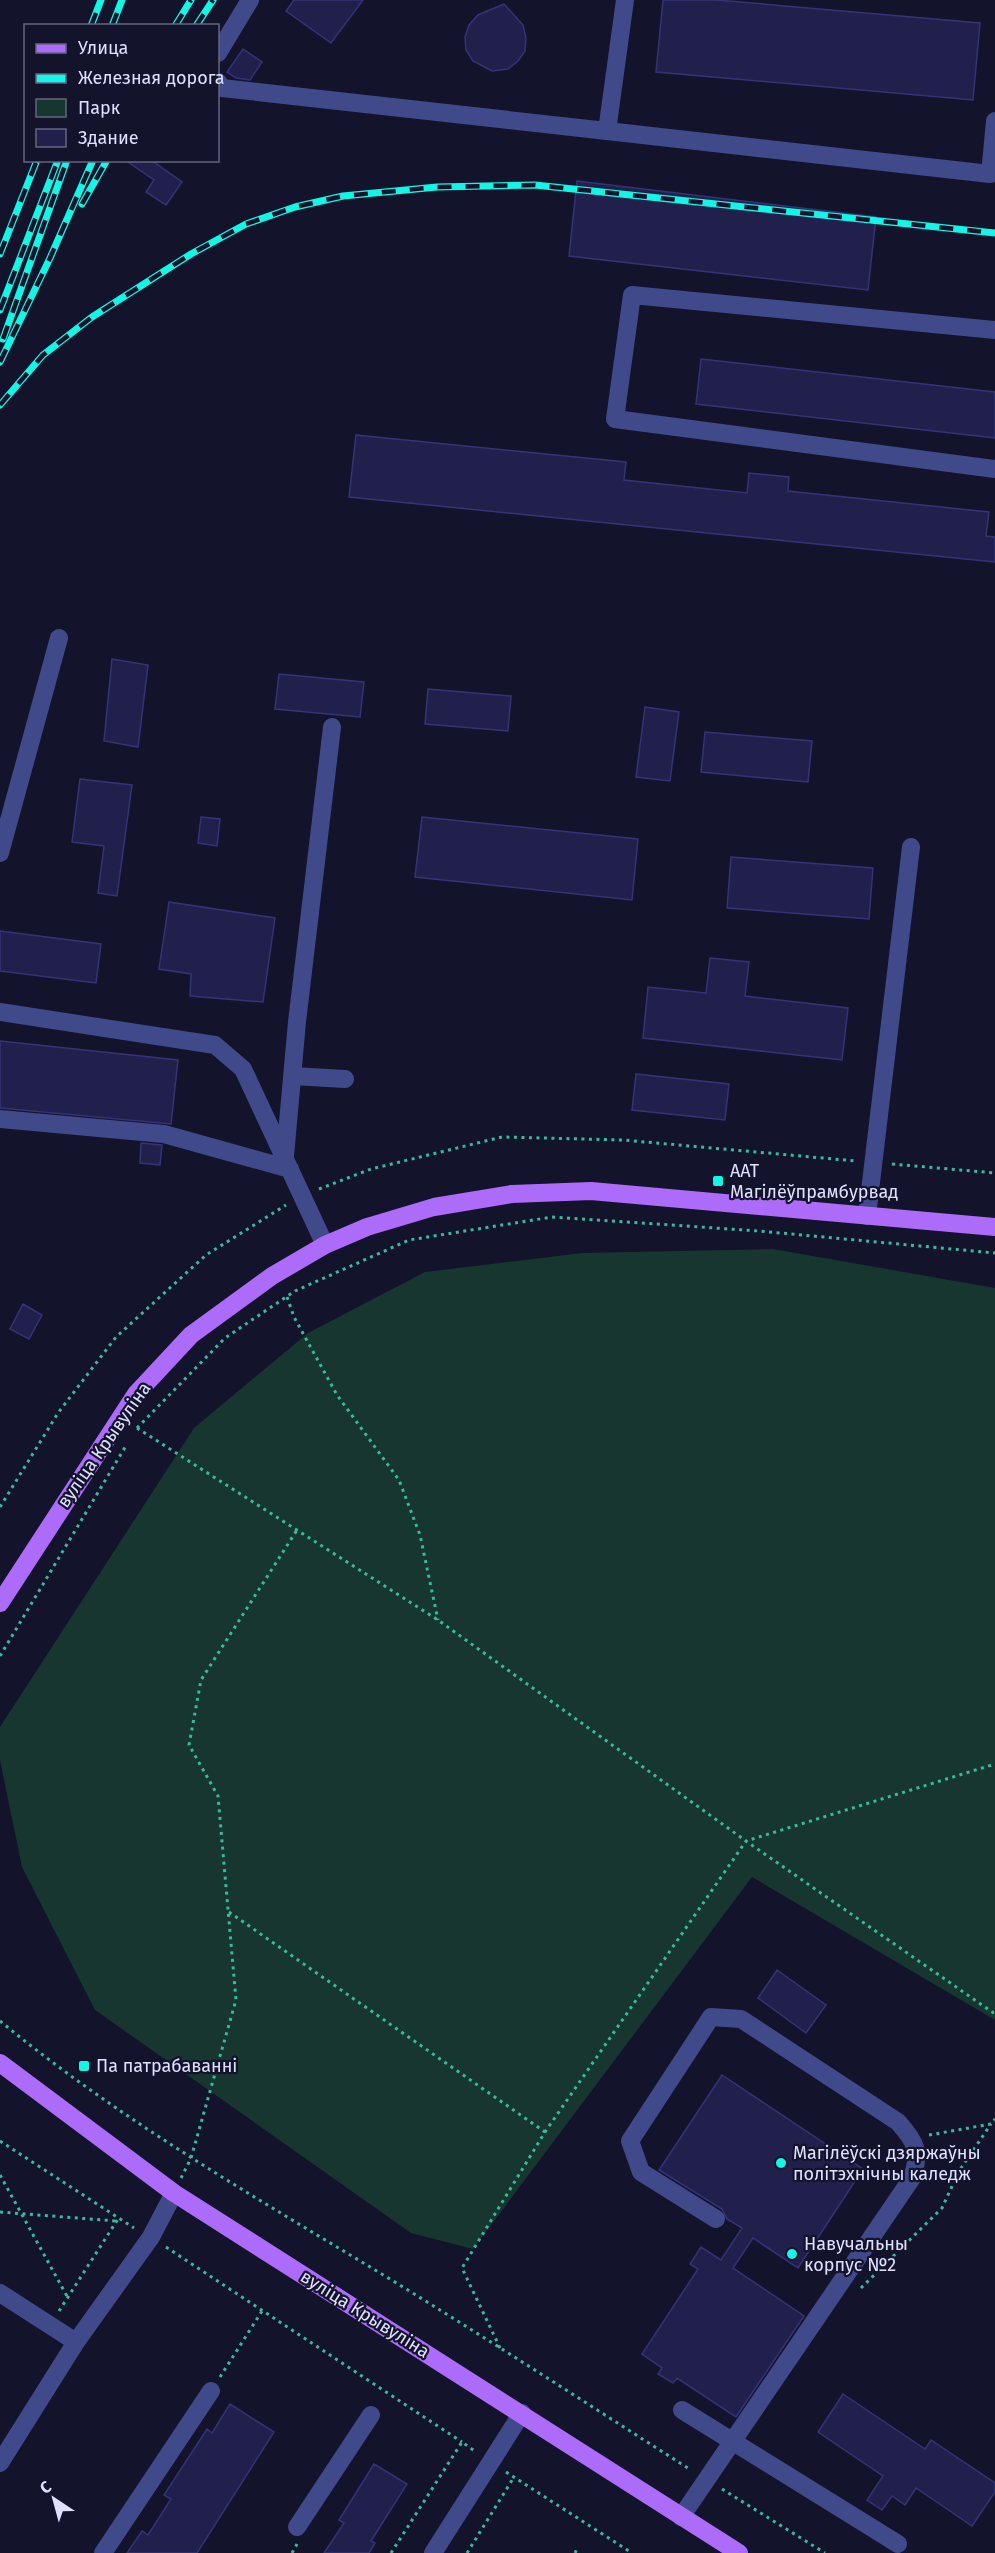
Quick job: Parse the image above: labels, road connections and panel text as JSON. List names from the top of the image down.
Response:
{
  "streets": {
    "main road": ["вуліца Крывуліна"]
  },
  "places": {
    "transit": ["ААТ Магілёўпрамбурвад", "Па патрабаванні"],
    "other": ["Магілёўскі дзяржаўны політэхнічны каледж", "Навучальны корпус №2"]
  },
  "legend": [
    "Улица",
    "Железная дорога",
    "Парк",
    "Здание"
  ],
  "north": "top left"
}
